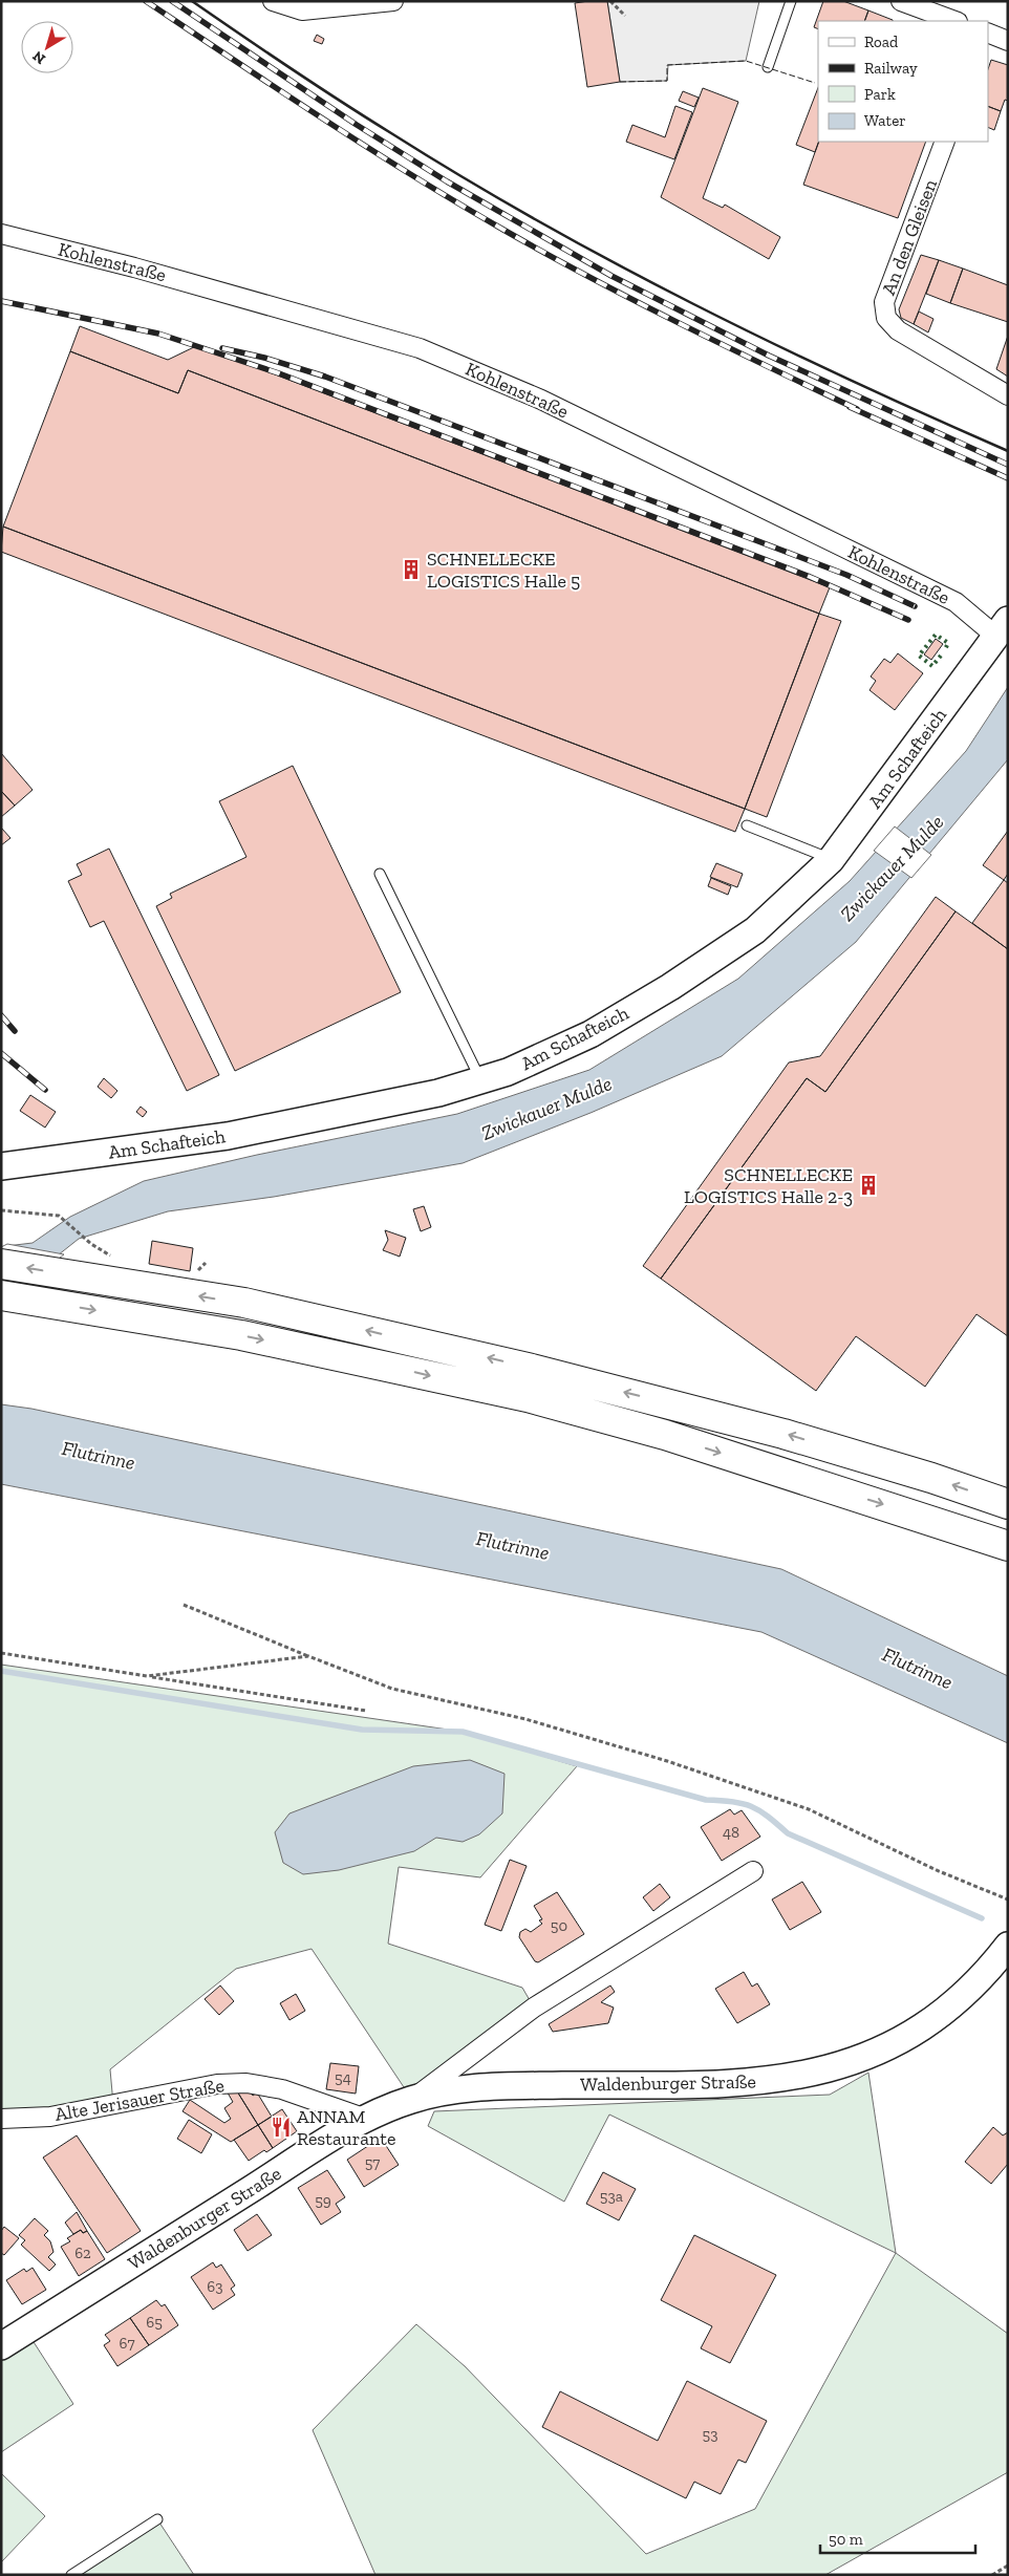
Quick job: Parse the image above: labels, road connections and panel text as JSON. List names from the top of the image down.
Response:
{
  "streets": {
    "street": [
      "An den Gleisen",
      "Kohlenstraße",
      "Am Schafteich",
      "Waldenburger Straße",
      "Alte Jerisauer Straße"
    ]
  },
  "crossings": [
    ["Kohlenstraße", "Am Schafteich"],
    ["Waldenburger Straße", "Alte Jerisauer Straße"]
  ],
  "water": ["Zwickauer Mulde", "Flutrinne"],
  "places": {
    "building": ["SCHNELLECKE LOGISTICS Halle 5", "SCHNELLECKE LOGISTICS Halle 2-3"],
    "restaurant": ["ANNAM Restaurante"]
  },
  "house_numbers": [
    "48",
    "50",
    "54",
    "57",
    "53a",
    "59",
    "62",
    "63",
    "65",
    "67",
    "53"
  ],
  "legend": [
    "Road",
    "Railway",
    "Park",
    "Water"
  ],
  "scale_bar": "50 m",
  "north": "bottom left"
}
